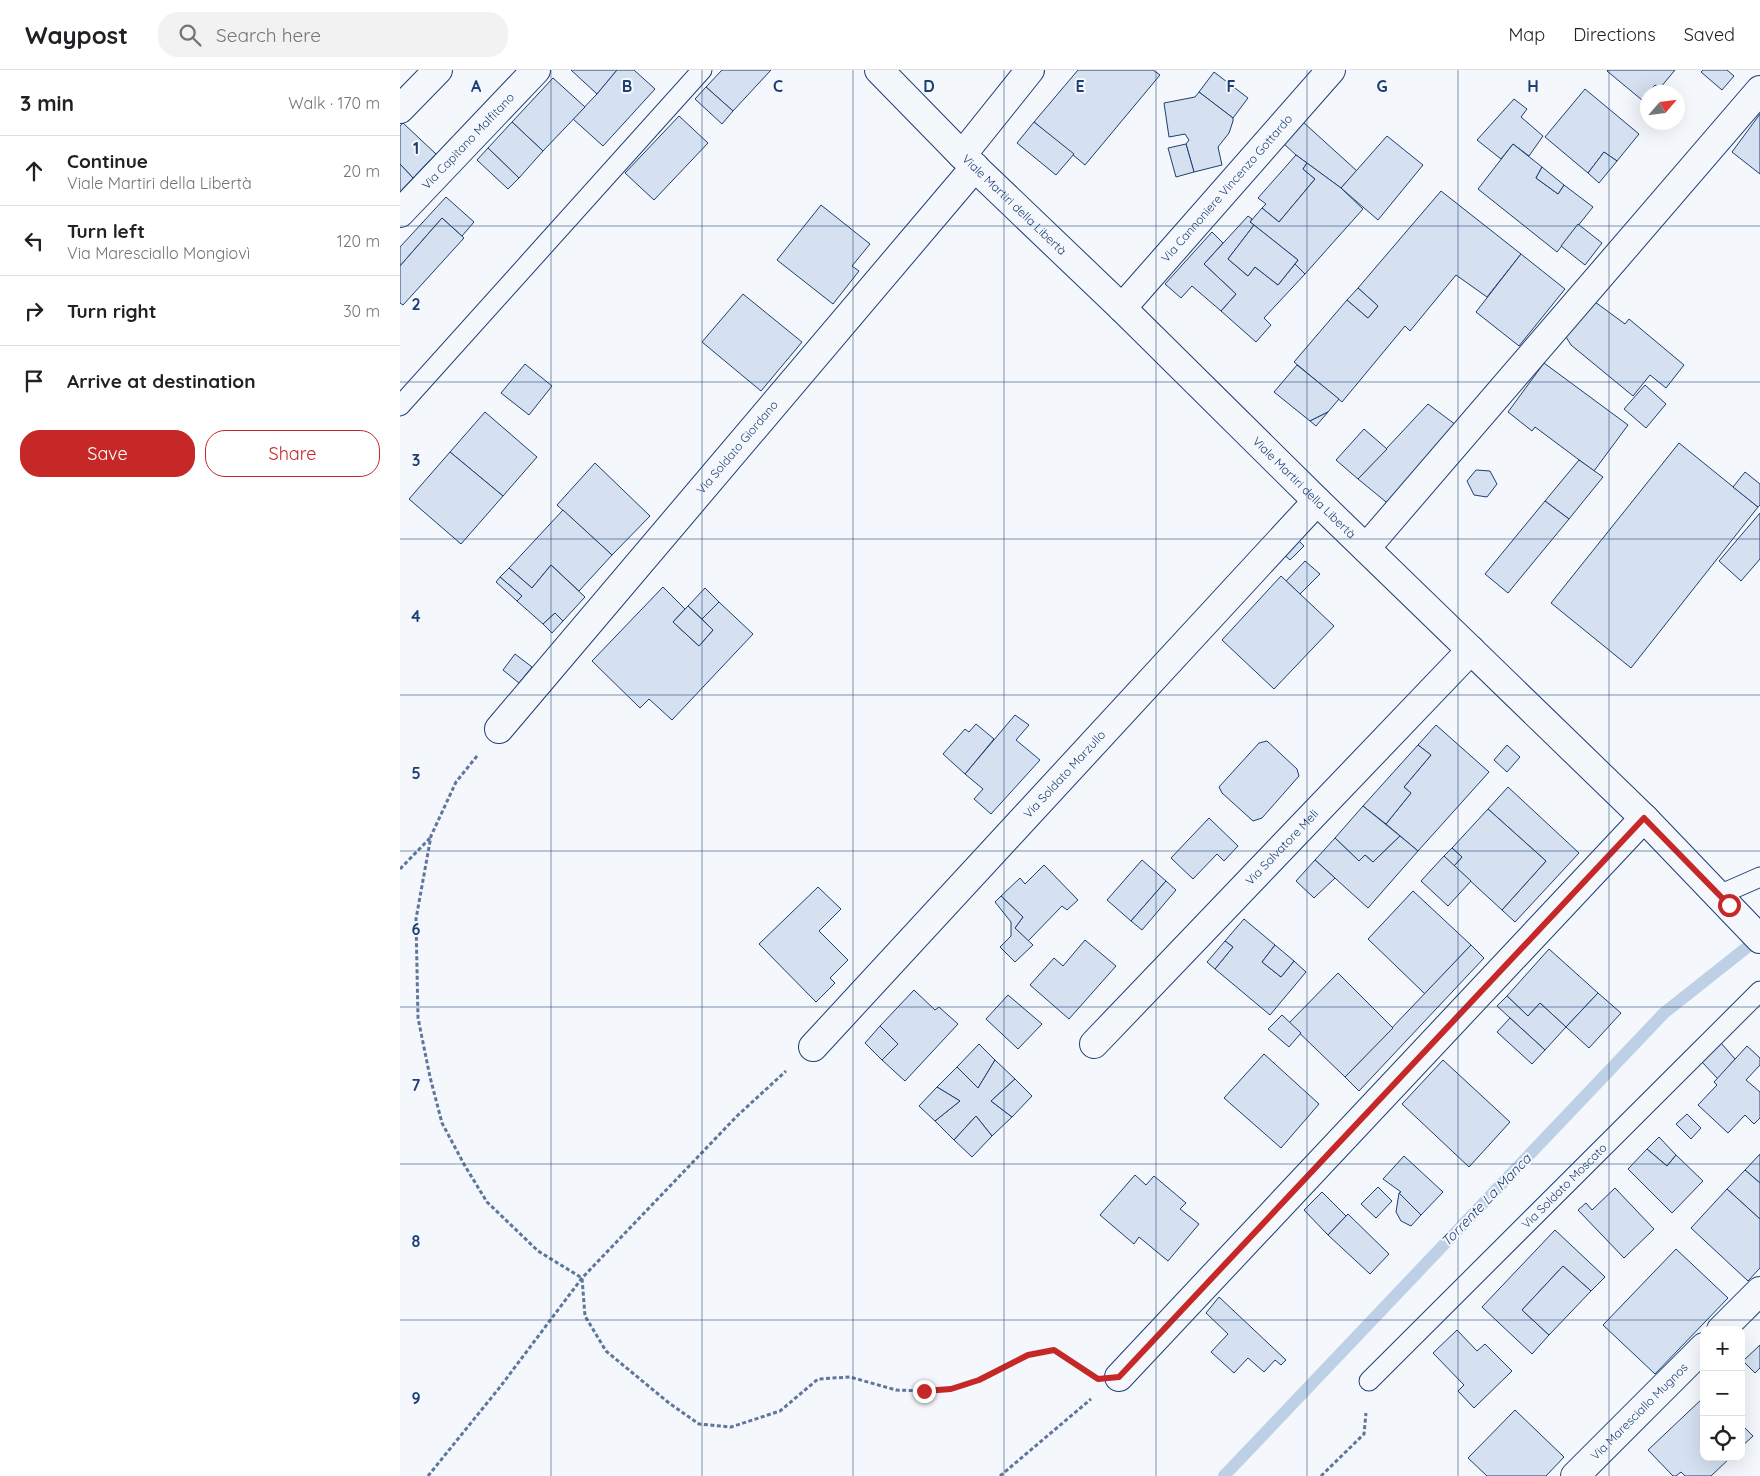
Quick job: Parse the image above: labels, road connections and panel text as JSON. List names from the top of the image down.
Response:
{
  "streets": {
    "street": [
      "Via Capitano Malfitano",
      "Via Cannoniere Vincenzo Gottardo",
      "Viale Martiri della Libertà",
      "Via Soldato Giordano",
      "Via Soldato Marzullo",
      "Via Salvatore Meli",
      "Via Maresciallo Mugnos"
    ],
    "lane": ["Via Soldato Moscato"]
  },
  "crossings": [
    ["Via Cannoniere Vincenzo Gottardo", "Viale Martiri della Libertà"],
    ["Viale Martiri della Libertà", "Via Soldato Giordano"],
    ["Viale Martiri della Libertà", "Via Soldato Marzullo"],
    ["Viale Martiri della Libertà", "Via Salvatore Meli"]
  ],
  "water": ["Torrente La Manca"],
  "north": "top right",
  "page": {
    "header": "Waypost",
    "search": "Search here",
    "nav": ["Map", "Directions", "Saved"],
    "heading": ["3 min", "Walk · 170 m"],
    "list": [
      ["Continue", "Viale Martiri della Libertà", "20 m"],
      ["Turn left", "Via Maresciallo Mongiovì", "120 m"],
      ["Turn right", "30 m"],
      "Arrive at destination"
    ],
    "buttons": ["Save", "Share"],
    "map_buttons": ["+", "−"]
  },
  "grid": {
    "columns": [
      "A",
      "B",
      "C",
      "D",
      "E",
      "F",
      "G",
      "H"
    ],
    "rows": [
      "1",
      "2",
      "3",
      "4",
      "5",
      "6",
      "7",
      "8",
      "9"
    ]
  }
}
